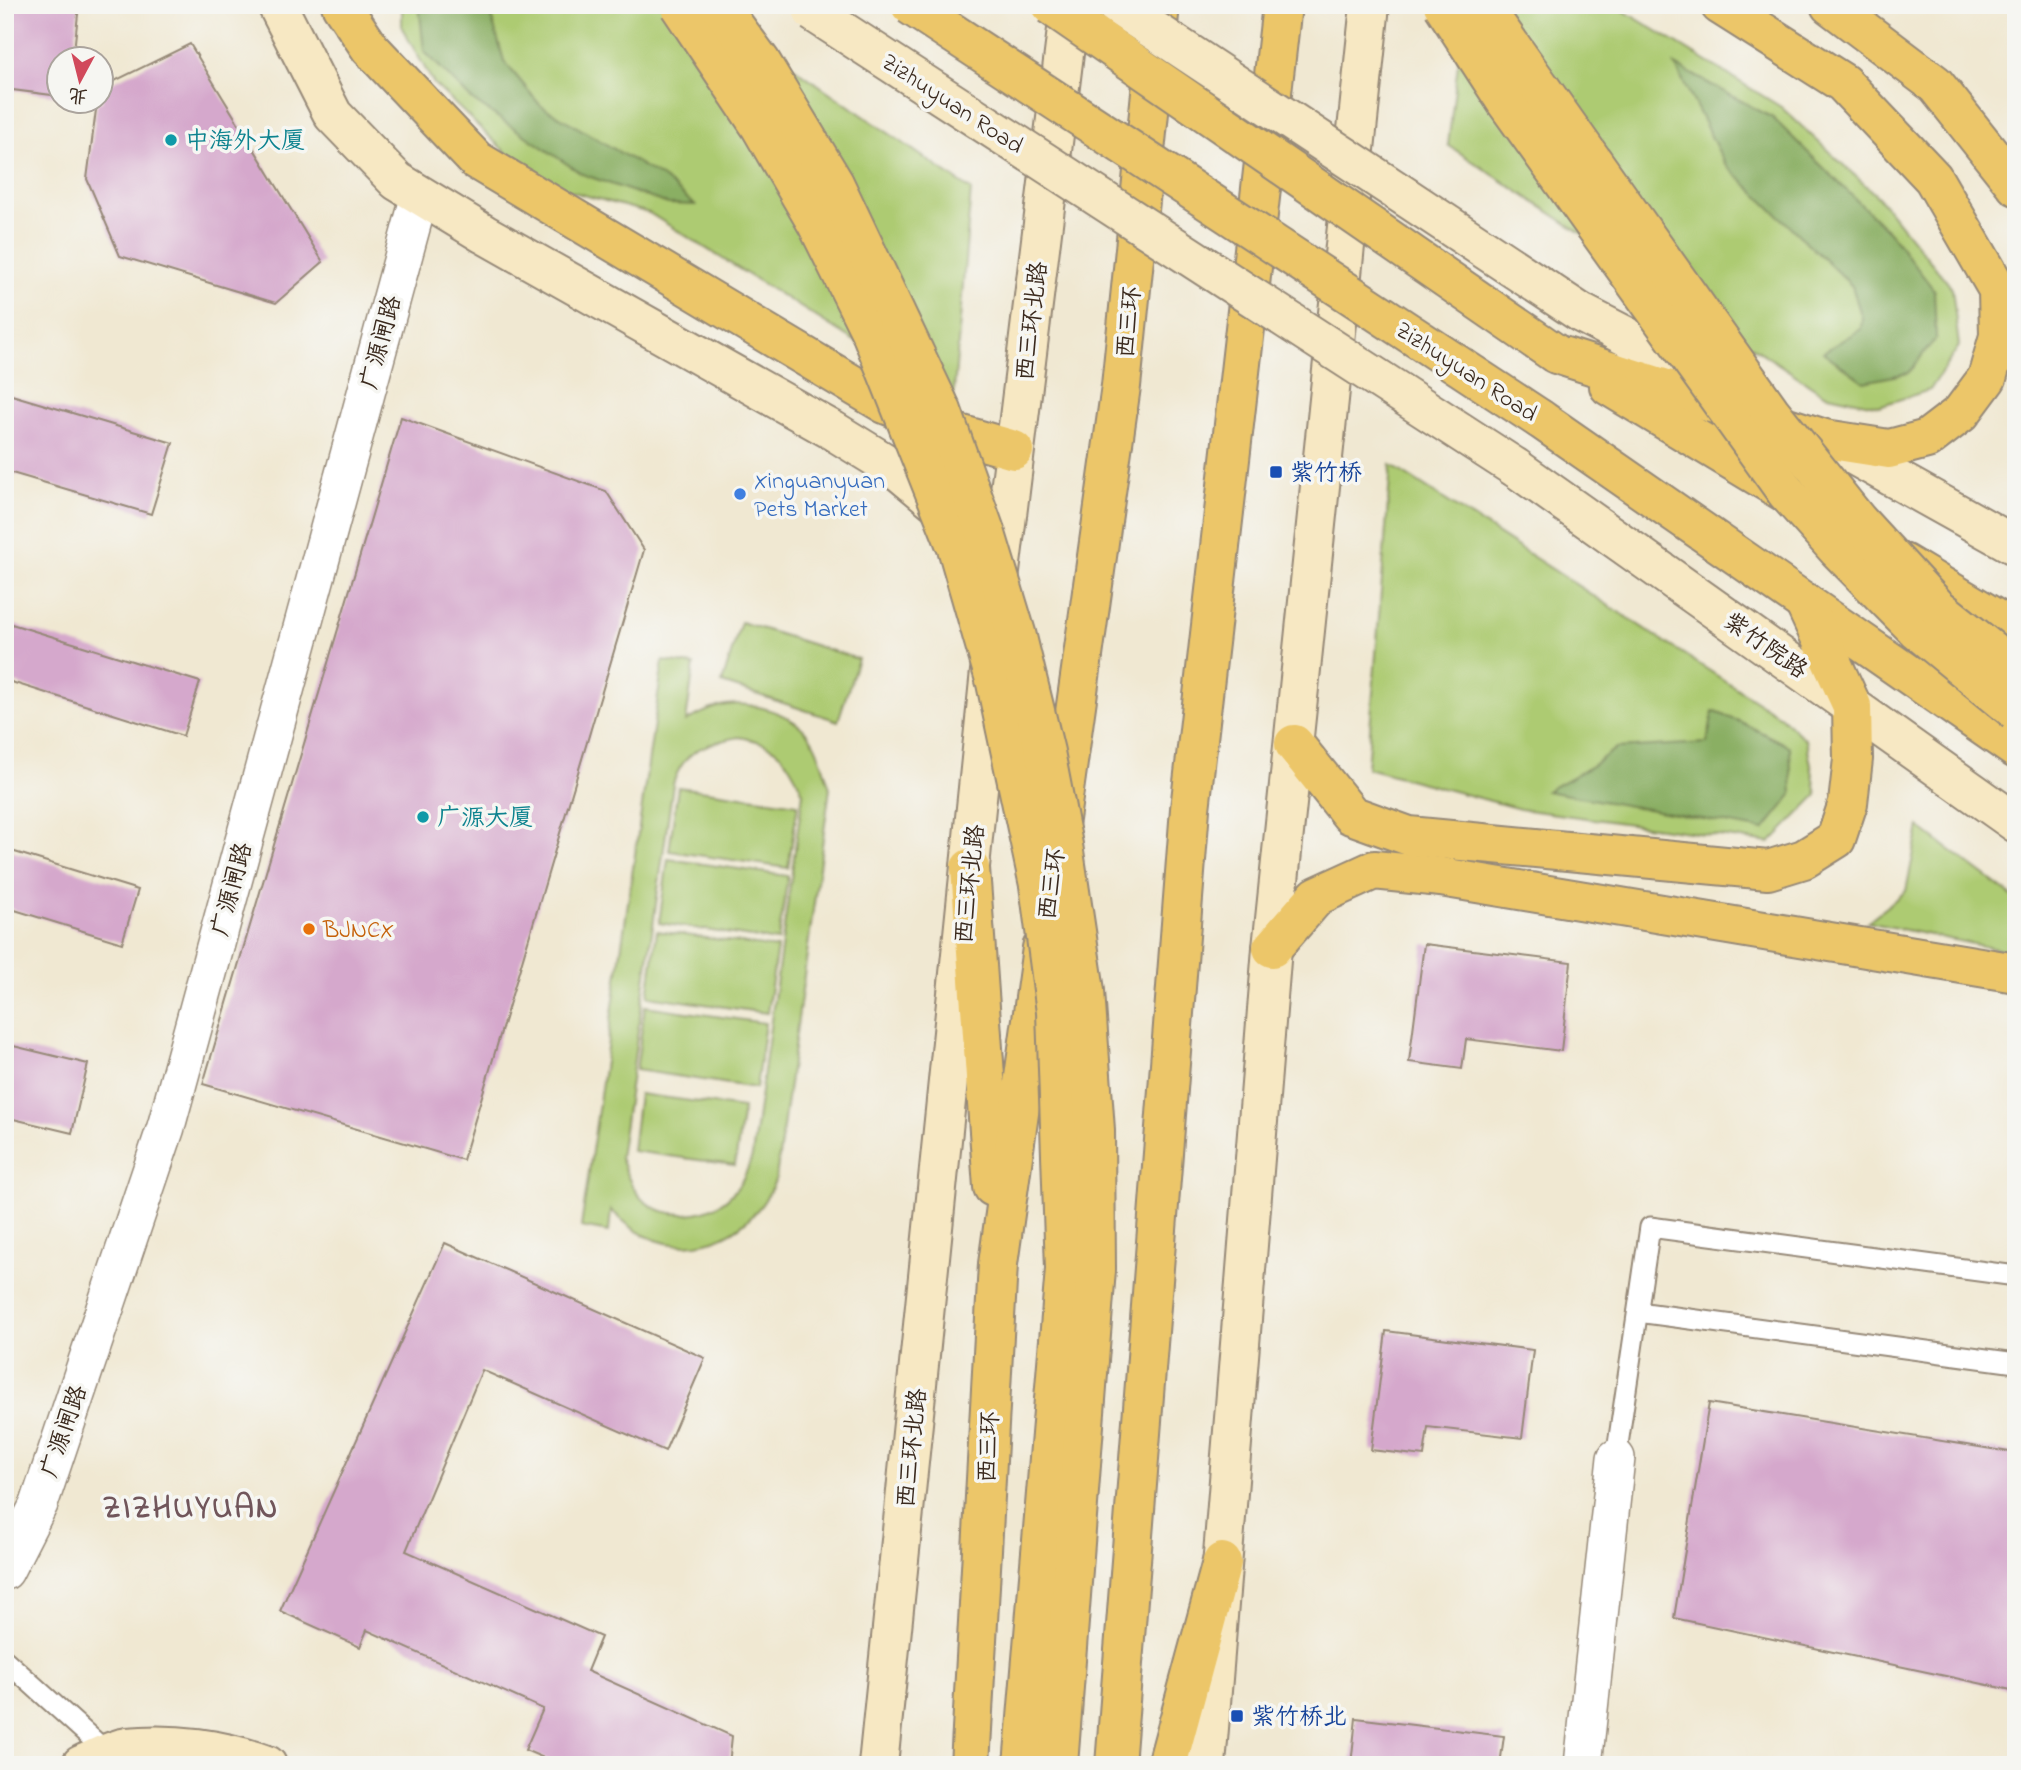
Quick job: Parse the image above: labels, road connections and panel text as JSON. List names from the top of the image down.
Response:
{
  "streets": {
    "highway": ["Zizhuyuan Road", "西三环"],
    "street": ["西三环北路", "广源闸路", "紫竹院路"]
  },
  "crossings": [
    ["Zizhuyuan Road", "紫竹院路"]
  ],
  "districts": ["ZIZHUYUAN"],
  "places": {
    "other": [
      "中海外大厦",
      "Xinguanyuan Pets Market",
      "广源大厦",
      "BJNCX"
    ],
    "transit": ["紫竹桥", "紫竹桥北"]
  },
  "north": "bottom"
}
